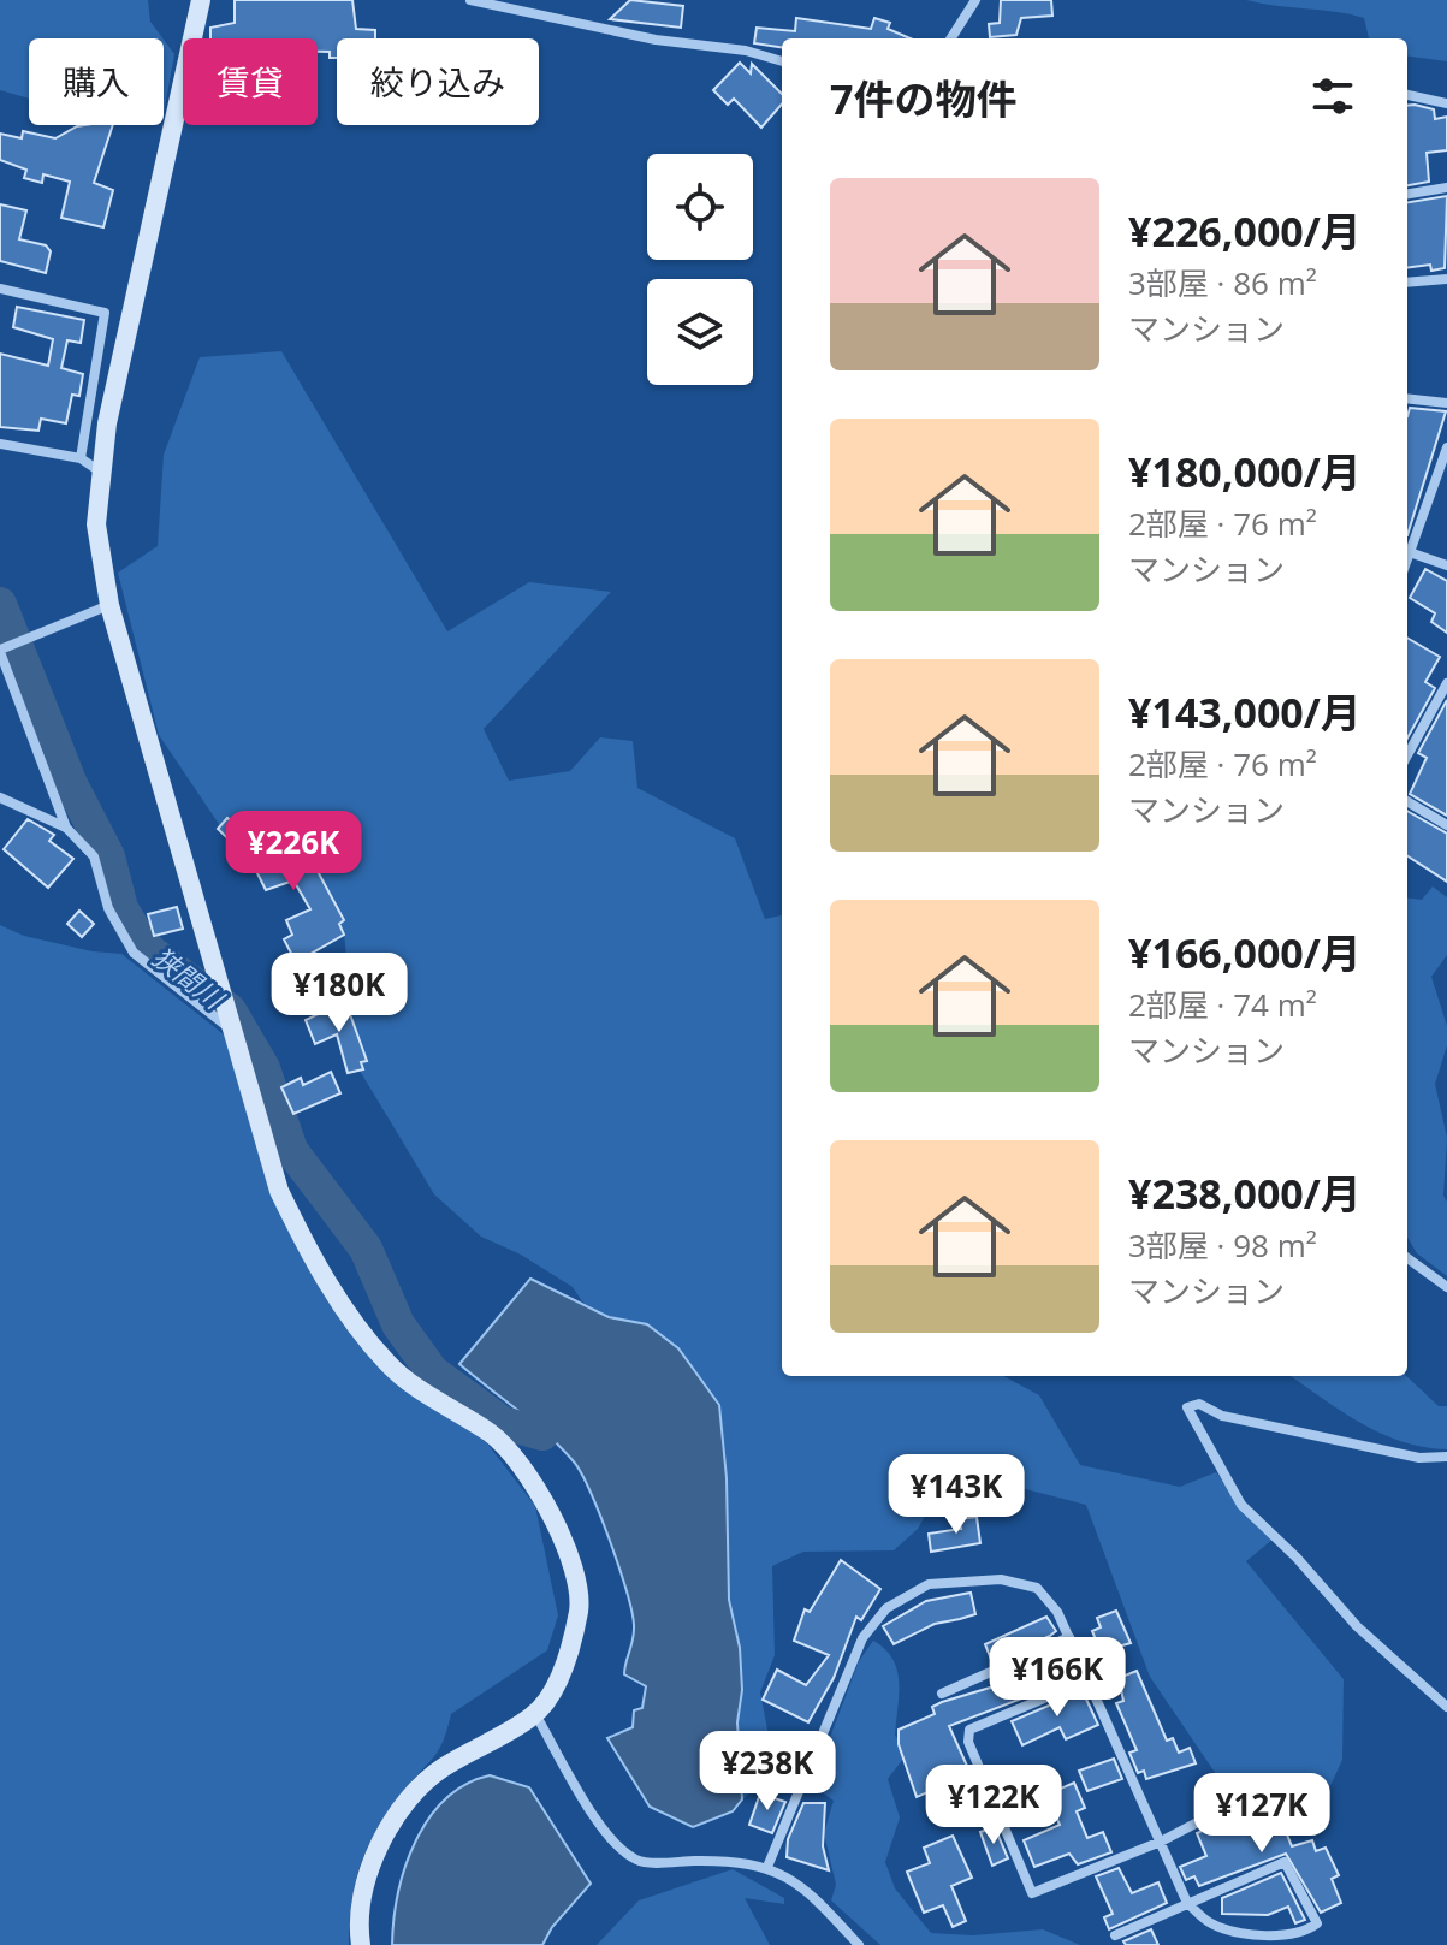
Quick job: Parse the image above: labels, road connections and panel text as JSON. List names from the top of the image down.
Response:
{
  "water": ["狭間川"],
  "page": {
    "chip": ["購入", "賃貸", "絞り込み"],
    "heading": "7件の物件",
    "list": [
      {
        "name": "¥226,000/月",
        "note": "3部屋 · 86 m² · マンション"
      },
      {
        "name": "¥180,000/月",
        "note": "2部屋 · 76 m² · マンション"
      },
      {
        "name": "¥143,000/月",
        "note": "2部屋 · 76 m² · マンション"
      },
      {
        "name": "¥166,000/月",
        "note": "2部屋 · 74 m² · マンション"
      },
      {
        "name": "¥238,000/月",
        "note": "3部屋 · 98 m² · マンション"
      }
    ],
    "price": [
      "¥226K",
      "¥180K",
      "¥143K",
      "¥166K",
      "¥238K",
      "¥122K",
      "¥127K"
    ]
  }
}
